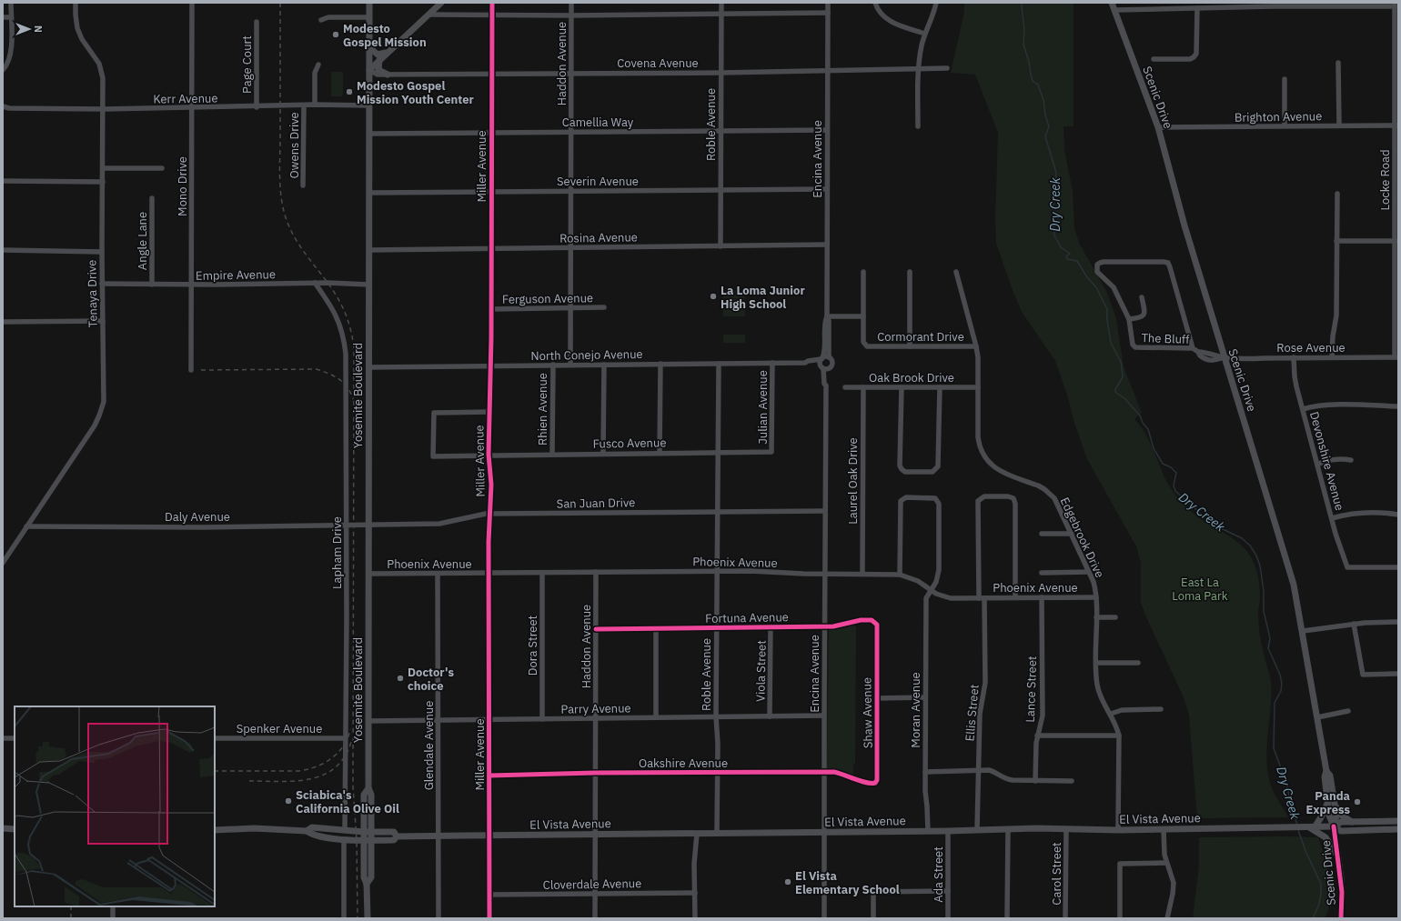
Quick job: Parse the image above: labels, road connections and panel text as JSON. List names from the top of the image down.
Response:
{
  "streets": {
    "main road": ["Scenic Drive", "Yosemite Boulevard", "El Vista Avenue"],
    "street": [
      "Covena Avenue",
      "Haddon Avenue",
      "Page Court",
      "Kerr Avenue",
      "Brighton Avenue",
      "Camellia Way",
      "Roble Avenue",
      "Owens Drive",
      "Encina Avenue",
      "Miller Avenue",
      "Locke Road",
      "Severin Avenue",
      "Mono Drive",
      "Rosina Avenue",
      "Angle Lane",
      "Empire Avenue",
      "Tenaya Drive",
      "Ferguson Avenue",
      "Cormorant Drive",
      "The Bluff",
      "Rose Avenue",
      "North Conejo Avenue",
      "Oak Brook Drive",
      "Julian Avenue",
      "Rhien Avenue",
      "Fusco Avenue",
      "Devonshire Avenue",
      "Laurel Oak Drive",
      "San Juan Drive",
      "Daly Avenue",
      "Edgebrook Drive",
      "Lapham Drive",
      "Phoenix Avenue",
      "Fortuna Avenue",
      "Dora Street",
      "Viola Street",
      "Lance Street",
      "Parry Avenue",
      "Moran Avenue",
      "Shaw Avenue",
      "Ellis Street",
      "Spenker Avenue",
      "Glendale Avenue",
      "Oakshire Avenue",
      "Carol Street",
      "Ada Street",
      "Cloverdale Avenue"
    ]
  },
  "crossings": [
    ["Covena Avenue", "Haddon Avenue"],
    ["Covena Avenue", "Roble Avenue"],
    ["Covena Avenue", "Encina Avenue"],
    ["Covena Avenue", "Miller Avenue"],
    ["Covena Avenue", "Yosemite Boulevard"],
    ["Haddon Avenue", "Camellia Way"],
    ["Haddon Avenue", "Severin Avenue"],
    ["Haddon Avenue", "Rosina Avenue"],
    ["Haddon Avenue", "Ferguson Avenue"],
    ["Haddon Avenue", "North Conejo Avenue"],
    ["Haddon Avenue", "Phoenix Avenue"],
    ["Haddon Avenue", "Fortuna Avenue"],
    ["Haddon Avenue", "Parry Avenue"],
    ["Haddon Avenue", "Oakshire Avenue"],
    ["Haddon Avenue", "El Vista Avenue"],
    ["Haddon Avenue", "Cloverdale Avenue"],
    ["Page Court", "Kerr Avenue"],
    ["Scenic Drive", "Brighton Avenue"],
    ["Scenic Drive", "The Bluff"],
    ["Scenic Drive", "Rose Avenue"],
    ["Scenic Drive", "El Vista Avenue"],
    ["Kerr Avenue", "Owens Drive"],
    ["Kerr Avenue", "Mono Drive"],
    ["Kerr Avenue", "Tenaya Drive"],
    ["Kerr Avenue", "Yosemite Boulevard"],
    ["Brighton Avenue", "Locke Road"],
    ["Camellia Way", "Roble Avenue"],
    ["Camellia Way", "Encina Avenue"],
    ["Camellia Way", "Miller Avenue"],
    ["Camellia Way", "Yosemite Boulevard"],
    ["Roble Avenue", "Severin Avenue"],
    ["Roble Avenue", "Rosina Avenue"],
    ["Roble Avenue", "North Conejo Avenue"],
    ["Roble Avenue", "Fusco Avenue"],
    ["Roble Avenue", "San Juan Drive"],
    ["Roble Avenue", "Phoenix Avenue"],
    ["Roble Avenue", "Fortuna Avenue"],
    ["Roble Avenue", "Parry Avenue"],
    ["Roble Avenue", "Oakshire Avenue"],
    ["Roble Avenue", "El Vista Avenue"],
    ["Encina Avenue", "Severin Avenue"],
    ["Encina Avenue", "Rosina Avenue"],
    ["Encina Avenue", "North Conejo Avenue"],
    ["Encina Avenue", "San Juan Drive"],
    ["Encina Avenue", "Phoenix Avenue"],
    ["Encina Avenue", "Fortuna Avenue"],
    ["Encina Avenue", "Parry Avenue"],
    ["Encina Avenue", "Oakshire Avenue"],
    ["Encina Avenue", "El Vista Avenue"],
    ["Miller Avenue", "Severin Avenue"],
    ["Miller Avenue", "Rosina Avenue"],
    ["Miller Avenue", "Ferguson Avenue"],
    ["Miller Avenue", "North Conejo Avenue"],
    ["Miller Avenue", "Fusco Avenue"],
    ["Miller Avenue", "San Juan Drive"],
    ["Miller Avenue", "Phoenix Avenue"],
    ["Miller Avenue", "Parry Avenue"],
    ["Miller Avenue", "Oakshire Avenue"],
    ["Miller Avenue", "El Vista Avenue"],
    ["Miller Avenue", "Cloverdale Avenue"],
    ["Locke Road", "Rose Avenue"],
    ["Severin Avenue", "Yosemite Boulevard"],
    ["Mono Drive", "Empire Avenue"],
    ["Rosina Avenue", "Yosemite Boulevard"],
    ["Angle Lane", "Empire Avenue"],
    ["Empire Avenue", "Tenaya Drive"],
    ["Empire Avenue", "Yosemite Boulevard"],
    ["Empire Avenue", "Lapham Drive"],
    ["Tenaya Drive", "Daly Avenue"],
    ["Cormorant Drive", "Edgebrook Drive"],
    ["The Bluff", "Rose Avenue"],
    ["Rose Avenue", "Devonshire Avenue"],
    ["North Conejo Avenue", "Yosemite Boulevard"],
    ["North Conejo Avenue", "Julian Avenue"],
    ["North Conejo Avenue", "Rhien Avenue"],
    ["Oak Brook Drive", "Laurel Oak Drive"],
    ["Oak Brook Drive", "Edgebrook Drive"],
    ["Yosemite Boulevard", "San Juan Drive"],
    ["Yosemite Boulevard", "Daly Avenue"],
    ["Yosemite Boulevard", "Phoenix Avenue"],
    ["Yosemite Boulevard", "Parry Avenue"],
    ["Yosemite Boulevard", "El Vista Avenue"],
    ["Julian Avenue", "Fusco Avenue"],
    ["Rhien Avenue", "Fusco Avenue"],
    ["Laurel Oak Drive", "Phoenix Avenue"],
    ["San Juan Drive", "Daly Avenue"],
    ["Daly Avenue", "Lapham Drive"],
    ["Edgebrook Drive", "Phoenix Avenue"],
    ["Edgebrook Drive", "El Vista Avenue"],
    ["Lapham Drive", "Spenker Avenue"],
    ["Phoenix Avenue", "Dora Street"],
    ["Phoenix Avenue", "Lance Street"],
    ["Phoenix Avenue", "Moran Avenue"],
    ["Phoenix Avenue", "Ellis Street"],
    ["Phoenix Avenue", "Glendale Avenue"],
    ["Fortuna Avenue", "Viola Street"],
    ["Fortuna Avenue", "Shaw Avenue"],
    ["Dora Street", "Parry Avenue"],
    ["Viola Street", "Parry Avenue"],
    ["Parry Avenue", "Glendale Avenue"],
    ["Moran Avenue", "El Vista Avenue"],
    ["Shaw Avenue", "Oakshire Avenue"],
    ["Ellis Street", "El Vista Avenue"],
    ["Glendale Avenue", "El Vista Avenue"],
    ["El Vista Avenue", "Carol Street"],
    ["El Vista Avenue", "Ada Street"]
  ],
  "water": ["Dry Creek"],
  "parks": ["East La Loma Park"],
  "places": [
    "Modesto Gospel Mission",
    "Modesto Gospel Mission Youth Center",
    "La Loma Junior High School",
    "Doctor's choice",
    "Sciabica's California Olive Oil",
    "Panda Express",
    "El Vista Elementary School"
  ],
  "north": "right"
}
